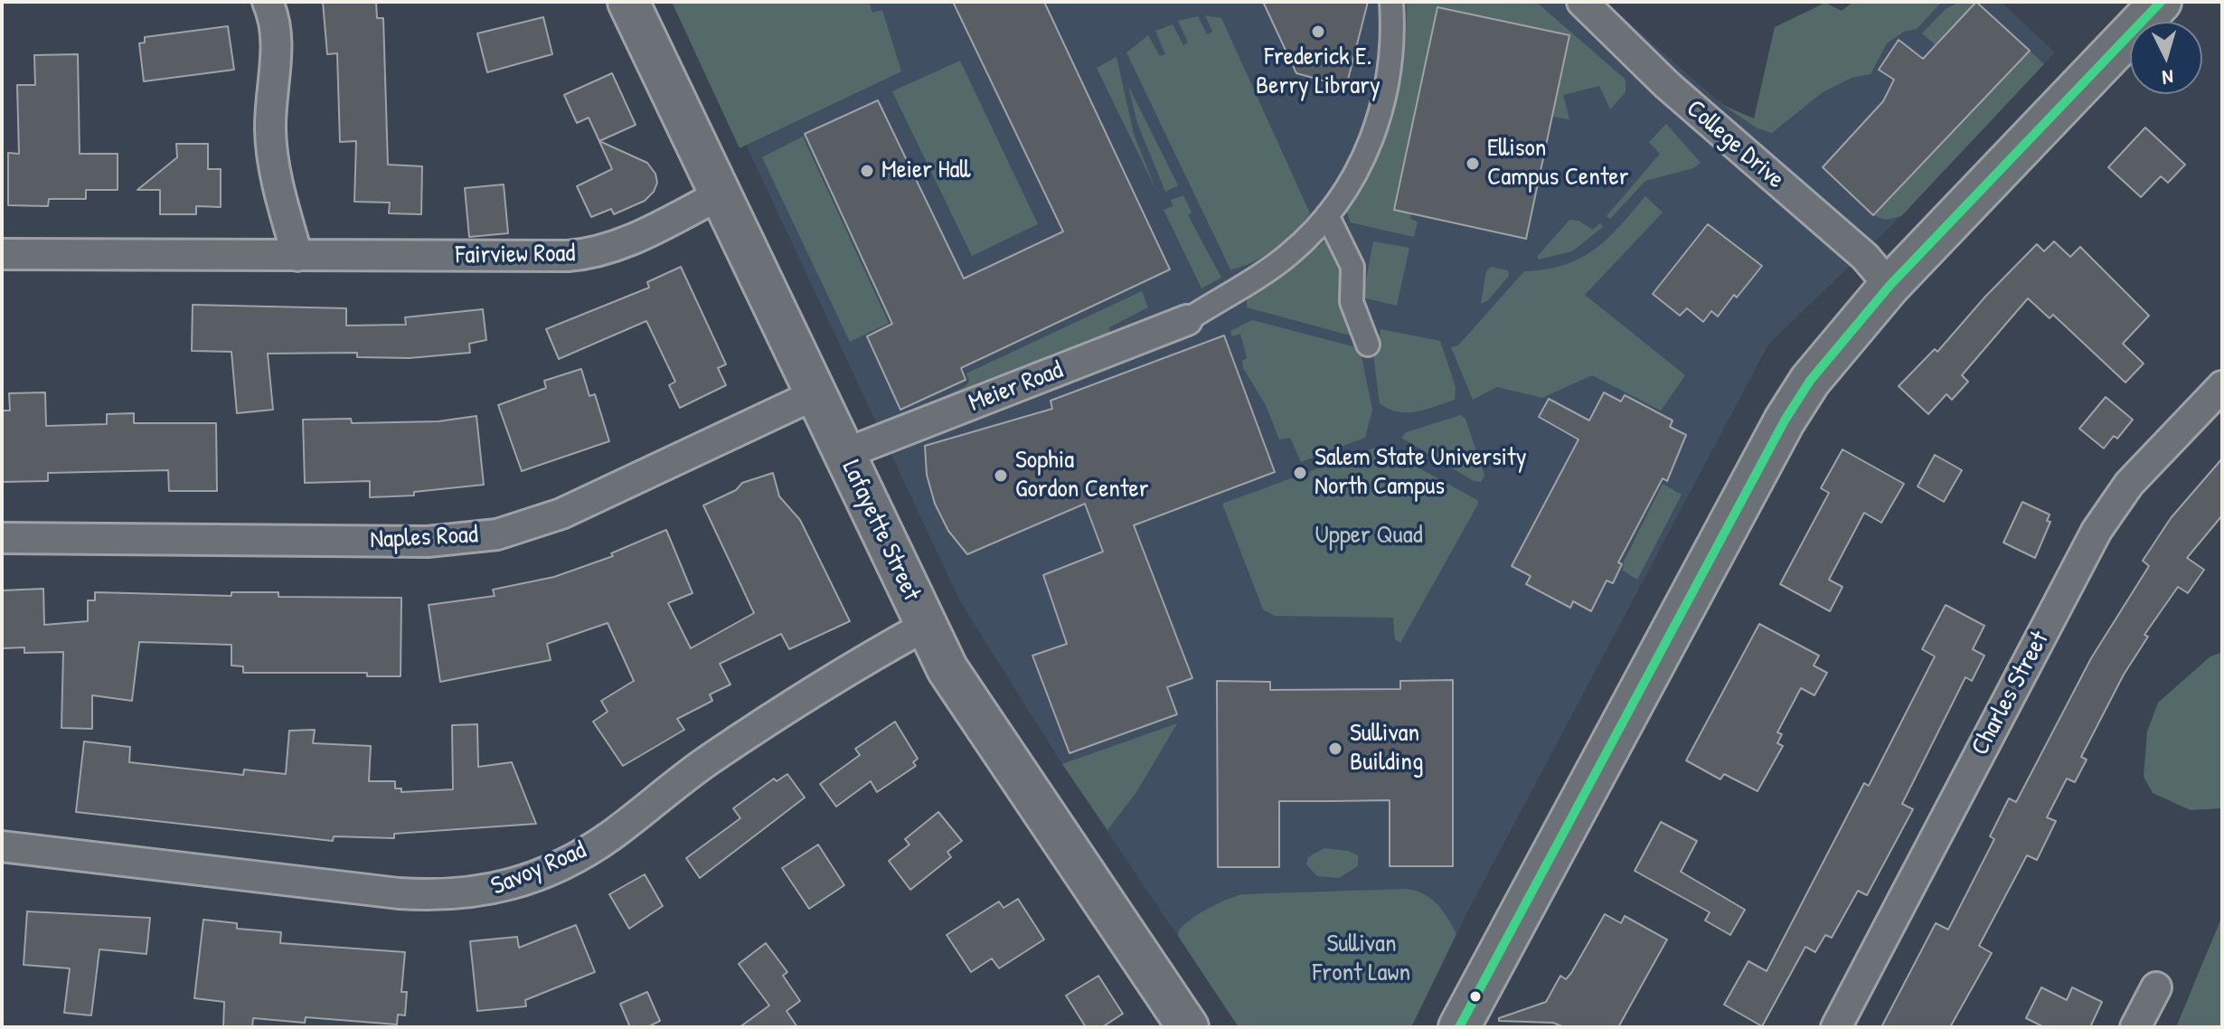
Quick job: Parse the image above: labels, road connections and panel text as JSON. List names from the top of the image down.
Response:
{
  "streets": {
    "main road": ["Lafayette Street"],
    "street": [
      "College Drive",
      "Fairview Road",
      "Meier Road",
      "Naples Road",
      "Charles Street",
      "Savoy Road"
    ]
  },
  "crossings": [
    ["Fairview Road", "Lafayette Street"],
    ["Meier Road", "Lafayette Street"],
    ["Lafayette Street", "Naples Road"],
    ["Lafayette Street", "Savoy Road"]
  ],
  "parks": ["Upper Quad", "Sullivan Front Lawn"],
  "places": [
    "Frederick E. Berry Library",
    "Ellison Campus Center",
    "Meier Hall",
    "Salem State University North Campus",
    "Sophia Gordon Center",
    "Sullivan Building"
  ],
  "north": "bottom"
}
